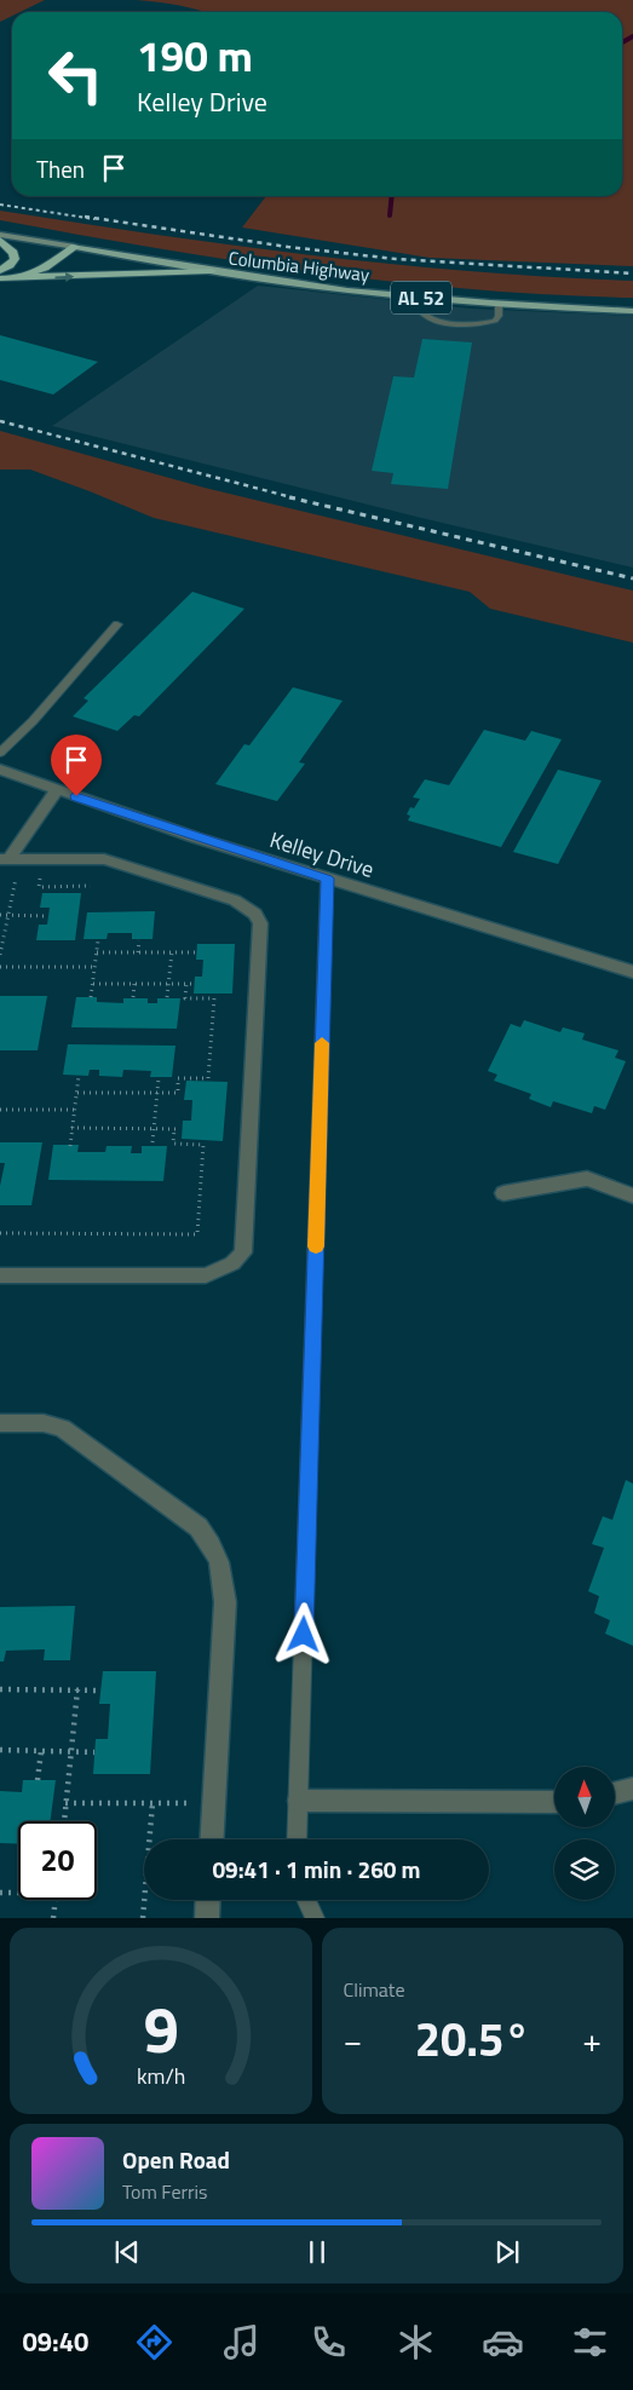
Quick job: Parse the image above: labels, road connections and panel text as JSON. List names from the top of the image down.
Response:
{
  "streets": {
    "main road": ["Columbia Highway", "AL 52"],
    "street": ["Kelley Drive"]
  },
  "north": "top",
  "page": {
    "turn": ["190 m", "Kelley Drive"],
    "then": "Then",
    "limit": "20",
    "trip": "09:41 · 1 min · 260 m",
    "tile": "Climate",
    "heat": ["−", "20.5°", "+"],
    "song": ["Open Road", "Tom Ferris"],
    "tabs": "09:40",
    "gauge": ["9", "km/h"]
  }
}
